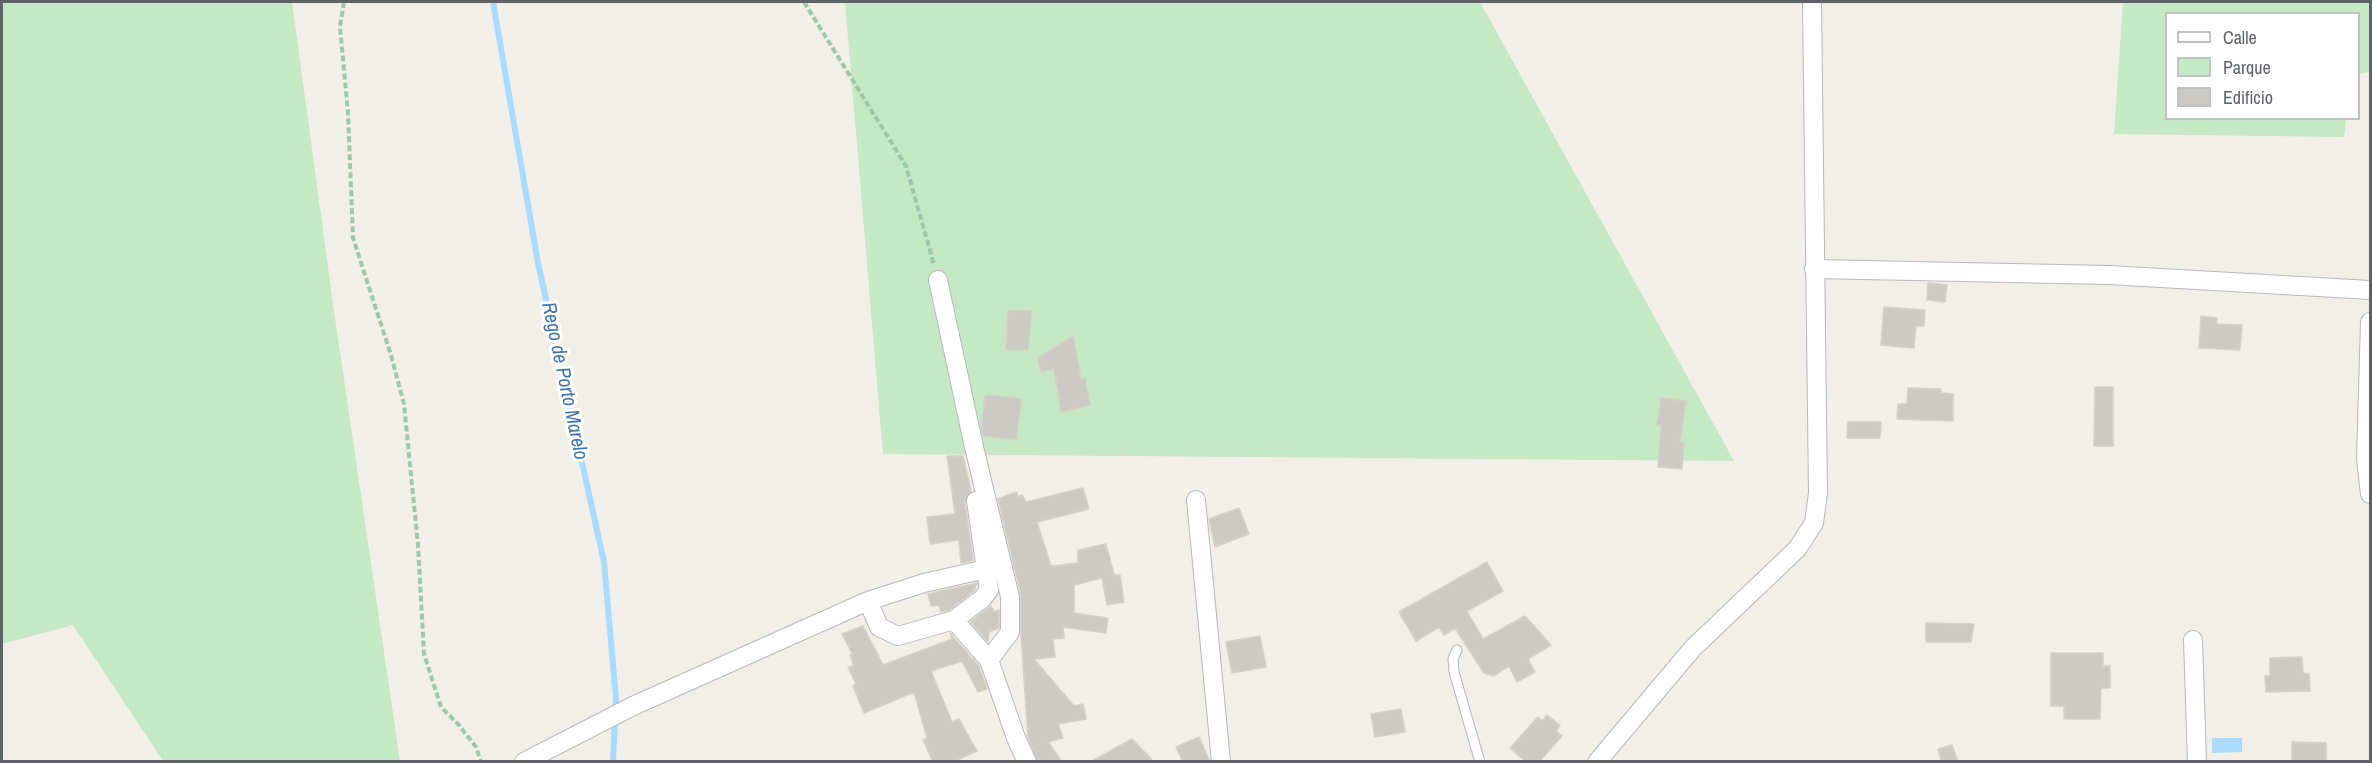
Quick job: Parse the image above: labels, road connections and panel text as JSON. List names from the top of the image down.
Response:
{
  "water": ["Rego de Porto Marelo"],
  "legend": ["Calle", "Parque", "Edificio"]
}
